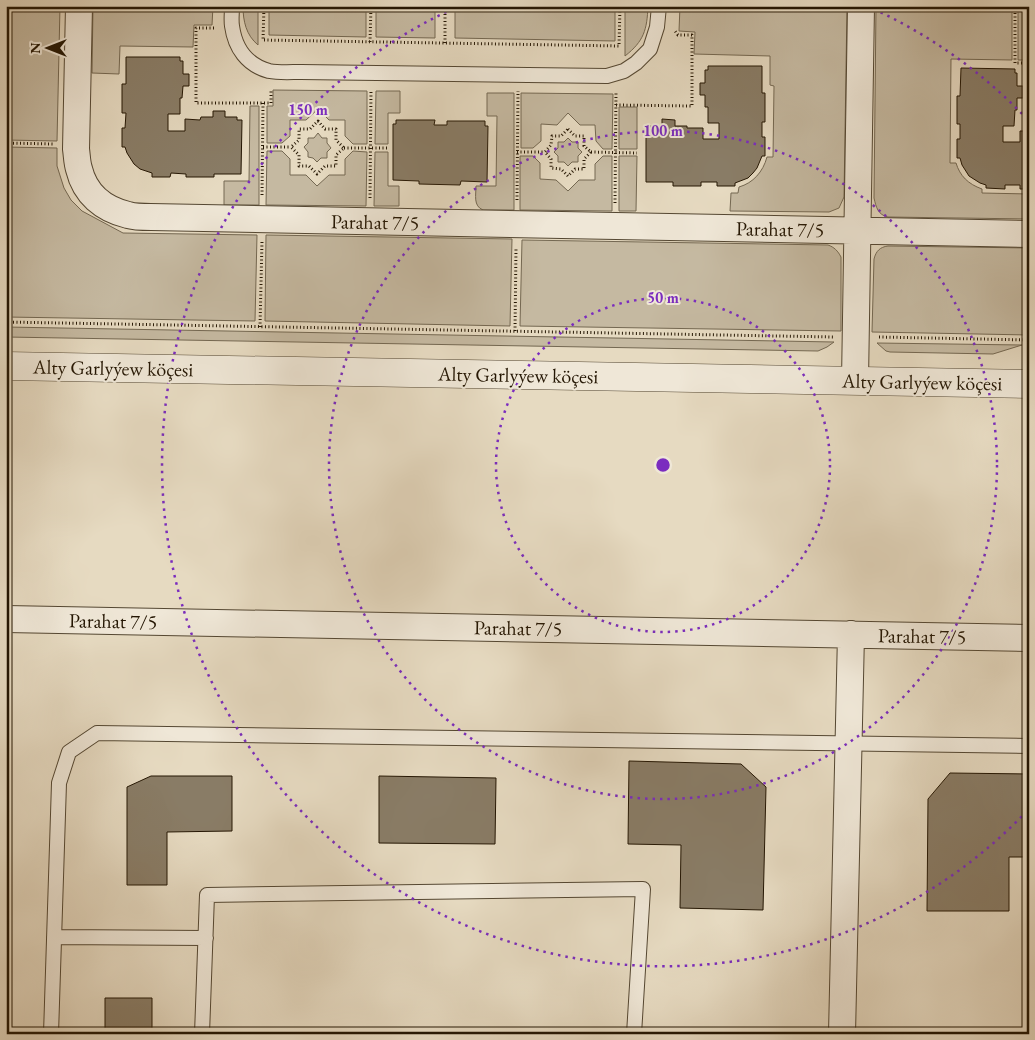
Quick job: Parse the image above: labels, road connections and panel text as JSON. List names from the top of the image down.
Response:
{
  "streets": {
    "street": ["Parahat 7/5", "Alty Garlyýew köçesi"]
  },
  "north": "left",
  "rings": ["150 m", "100 m", "50 m"]
}
